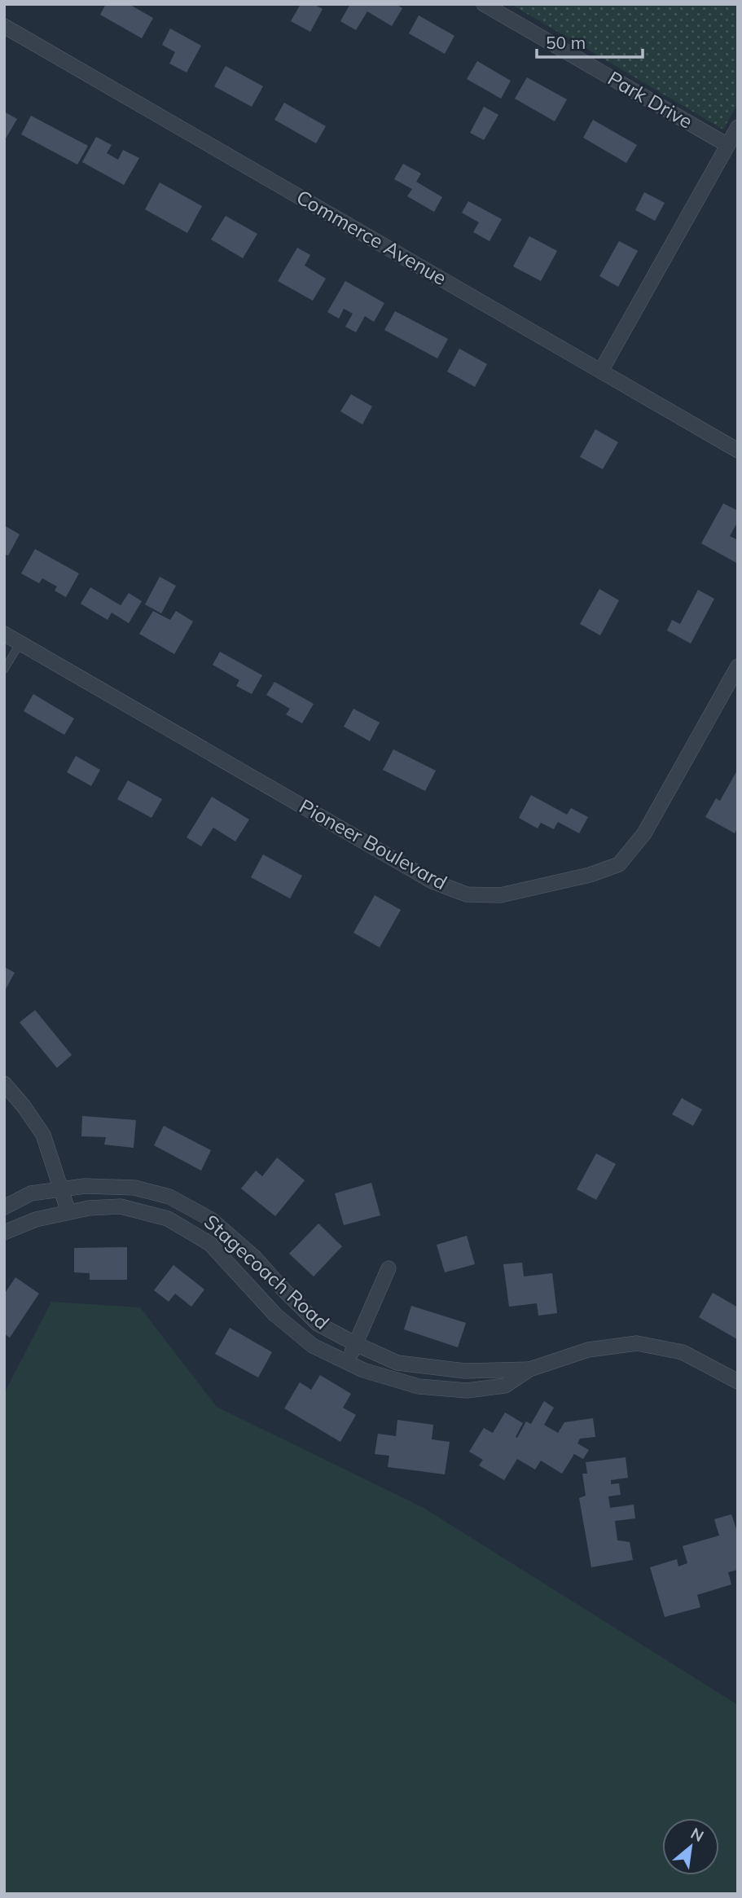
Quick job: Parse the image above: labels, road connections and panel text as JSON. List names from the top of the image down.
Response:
{
  "streets": {
    "street": [
      "Park Drive",
      "Commerce Avenue",
      "Pioneer Boulevard",
      "Stagecoach Road"
    ]
  },
  "scale_bar": "50 m",
  "north": "top right"
}
